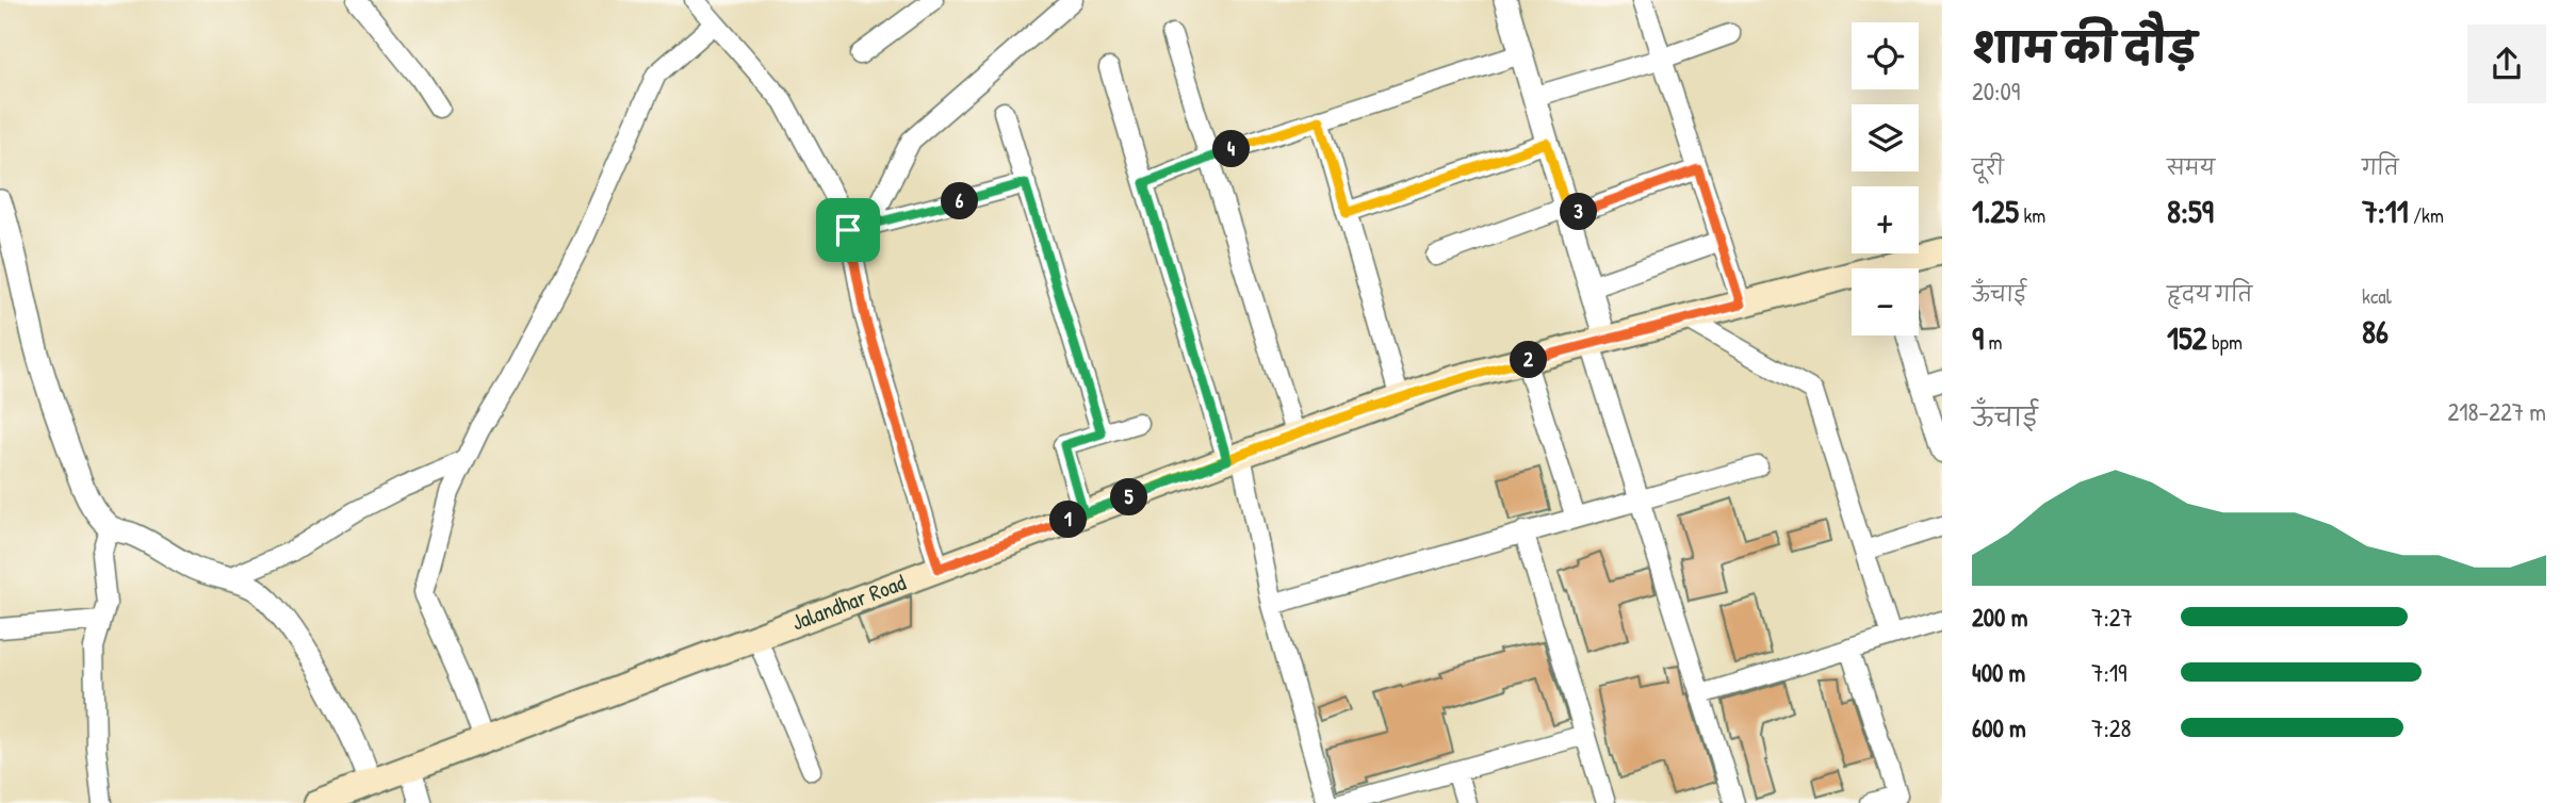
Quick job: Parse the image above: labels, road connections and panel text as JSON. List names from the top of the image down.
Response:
{
  "streets": {
    "main road": ["Jalandhar Road"]
  },
  "page": {
    "heading": ["शाम की दौड़", "20:09"],
    "map_buttons": ["+", "−"],
    "stats": [
      ["दूरी", "1.25 km"],
      ["समय", "8:59"],
      ["गति", "7:11 /km"],
      ["ऊँचाई", "9 m"],
      ["हृदय गति", "152 bpm"],
      ["kcal", "86"]
    ],
    "pins": [
      "4",
      "6",
      "3",
      "2",
      "5",
      "1"
    ],
    "chart": ["ऊँचाई", "218–227 m"],
    "list": [
      {
        "name": "200 m",
        "note": "7:27"
      },
      {
        "name": "400 m",
        "note": "7:19"
      },
      {
        "name": "600 m",
        "note": "7:28"
      }
    ]
  }
}
